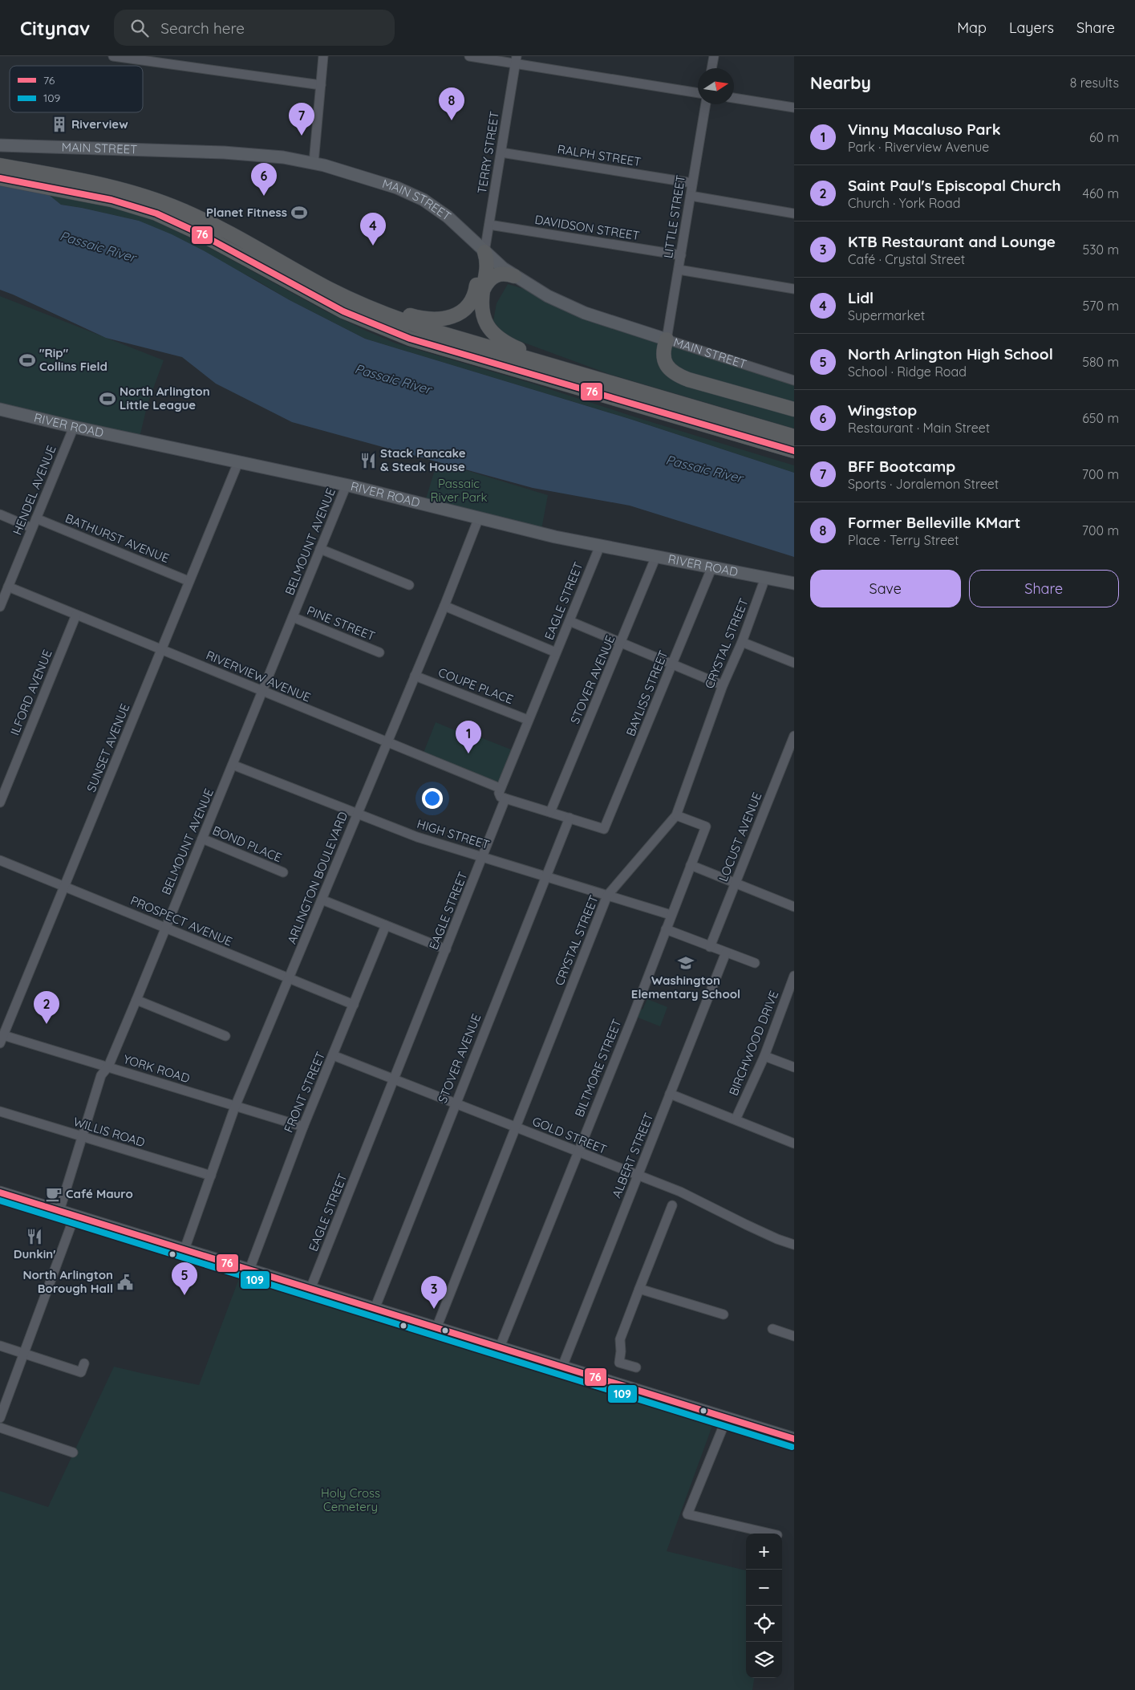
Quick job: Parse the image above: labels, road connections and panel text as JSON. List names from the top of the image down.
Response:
{
  "streets": {
    "main road": ["MAIN STREET", "RIVER ROAD"],
    "street": [
      "TERRY STREET",
      "RALPH STREET",
      "LITTLE STREET",
      "DAVIDSON STREET",
      "HENDEL AVENUE",
      "BATHURST AVENUE",
      "BELMOUNT AVENUE",
      "EAGLE STREET",
      "PINE STREET",
      "CRYSTAL STREET",
      "RIVERVIEW AVENUE",
      "STOVER AVENUE",
      "COUPE PLACE",
      "ILFORD AVENUE",
      "BAYLISS STREET",
      "SUNSET AVENUE",
      "HIGH STREET",
      "LOCUST AVENUE",
      "BOND PLACE",
      "ARLINGTON BOULEVARD",
      "PROSPECT AVENUE",
      "BIRCHWOOD DRIVE",
      "BILTMORE STREET",
      "YORK ROAD",
      "FRONT STREET",
      "WILLIS ROAD",
      "GOLD STREET",
      "ALBERT STREET"
    ]
  },
  "crossings": [
    ["MAIN STREET", "TERRY STREET"],
    ["MAIN STREET", "LITTLE STREET"],
    ["TERRY STREET", "RALPH STREET"],
    ["TERRY STREET", "DAVIDSON STREET"],
    ["RALPH STREET", "LITTLE STREET"],
    ["LITTLE STREET", "DAVIDSON STREET"],
    ["RIVER ROAD", "HENDEL AVENUE"],
    ["RIVER ROAD", "BELMOUNT AVENUE"],
    ["RIVER ROAD", "EAGLE STREET"],
    ["RIVER ROAD", "CRYSTAL STREET"],
    ["RIVER ROAD", "STOVER AVENUE"],
    ["RIVER ROAD", "BAYLISS STREET"],
    ["RIVER ROAD", "SUNSET AVENUE"],
    ["RIVER ROAD", "ARLINGTON BOULEVARD"],
    ["HENDEL AVENUE", "BATHURST AVENUE"],
    ["HENDEL AVENUE", "RIVERVIEW AVENUE"],
    ["BATHURST AVENUE", "SUNSET AVENUE"],
    ["BELMOUNT AVENUE", "PINE STREET"],
    ["BELMOUNT AVENUE", "RIVERVIEW AVENUE"],
    ["BELMOUNT AVENUE", "HIGH STREET"],
    ["BELMOUNT AVENUE", "BOND PLACE"],
    ["BELMOUNT AVENUE", "PROSPECT AVENUE"],
    ["BELMOUNT AVENUE", "YORK ROAD"],
    ["BELMOUNT AVENUE", "WILLIS ROAD"],
    ["EAGLE STREET", "RIVERVIEW AVENUE"],
    ["EAGLE STREET", "COUPE PLACE"],
    ["EAGLE STREET", "HIGH STREET"],
    ["EAGLE STREET", "GOLD STREET"],
    ["CRYSTAL STREET", "HIGH STREET"],
    ["CRYSTAL STREET", "BILTMORE STREET"],
    ["CRYSTAL STREET", "GOLD STREET"],
    ["RIVERVIEW AVENUE", "ILFORD AVENUE"],
    ["RIVERVIEW AVENUE", "SUNSET AVENUE"],
    ["RIVERVIEW AVENUE", "ARLINGTON BOULEVARD"],
    ["STOVER AVENUE", "BAYLISS STREET"],
    ["STOVER AVENUE", "HIGH STREET"],
    ["STOVER AVENUE", "GOLD STREET"],
    ["COUPE PLACE", "ARLINGTON BOULEVARD"],
    ["SUNSET AVENUE", "PROSPECT AVENUE"],
    ["SUNSET AVENUE", "YORK ROAD"],
    ["HIGH STREET", "ARLINGTON BOULEVARD"],
    ["HIGH STREET", "BILTMORE STREET"],
    ["ARLINGTON BOULEVARD", "PROSPECT AVENUE"],
    ["ARLINGTON BOULEVARD", "YORK ROAD"],
    ["ARLINGTON BOULEVARD", "WILLIS ROAD"],
    ["PROSPECT AVENUE", "FRONT STREET"],
    ["BILTMORE STREET", "GOLD STREET"],
    ["YORK ROAD", "FRONT STREET"],
    ["FRONT STREET", "GOLD STREET"],
    ["GOLD STREET", "ALBERT STREET"]
  ],
  "water": ["Passaic River"],
  "parks": ["Passaic River Park", "Holy Cross Cemetery"],
  "places": {
    "building": ["Riverview"],
    "sports": ["Planet Fitness", "\"Rip\" Collins Field", "North Arlington Little League"],
    "restaurant": ["Stack Pancake & Steak House", "Dunkin'"],
    "school or university": ["Washington Elementary School"],
    "cafe": ["Café Mauro"],
    "public building": ["North Arlington Borough Hall"]
  },
  "lines": ["transit line 76", "transit line 109"],
  "legend": ["76", "109"],
  "north": "right",
  "page": {
    "header": "Citynav",
    "search": "Search here",
    "nav": ["Map", "Layers", "Share"],
    "heading": ["Nearby", "8 results"],
    "pins": [
      "8",
      "7",
      "6",
      "4",
      "1",
      "2",
      "5",
      "3"
    ],
    "list": [
      {
        "mark": "1",
        "name": "Vinny Macaluso Park",
        "note": "Park · Riverview Avenue",
        "value": "60 m"
      },
      {
        "mark": "2",
        "name": "Saint Paul's Episcopal Church",
        "note": "Church · York Road",
        "value": "460 m"
      },
      {
        "mark": "3",
        "name": "KTB Restaurant and Lounge",
        "note": "Café · Crystal Street",
        "value": "530 m"
      },
      {
        "mark": "4",
        "name": "Lidl",
        "note": "Supermarket",
        "value": "570 m"
      },
      {
        "mark": "5",
        "name": "North Arlington High School",
        "note": "School · Ridge Road",
        "value": "580 m"
      },
      {
        "mark": "6",
        "name": "Wingstop",
        "note": "Restaurant · Main Street",
        "value": "650 m"
      },
      {
        "mark": "7",
        "name": "BFF Bootcamp",
        "note": "Sports · Joralemon Street",
        "value": "700 m"
      },
      {
        "mark": "8",
        "name": "Former Belleville KMart",
        "note": "Place · Terry Street",
        "value": "700 m"
      }
    ],
    "buttons": ["Save", "Share"],
    "map_buttons": ["+", "−"]
  }
}
